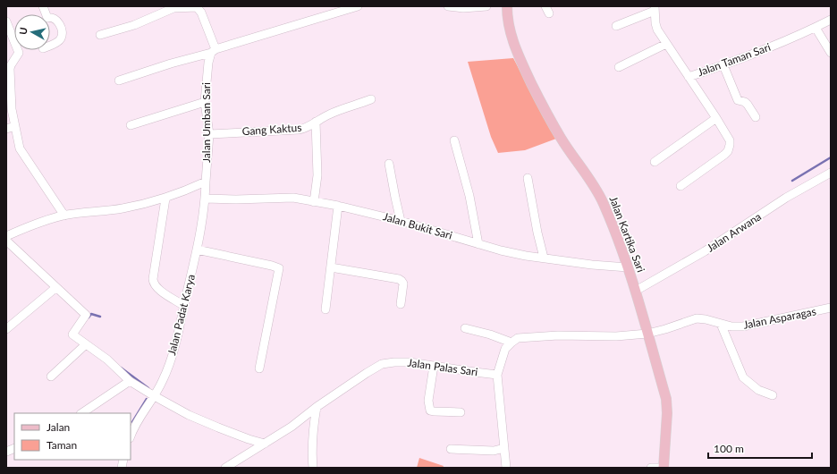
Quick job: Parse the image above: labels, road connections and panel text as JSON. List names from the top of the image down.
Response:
{
  "streets": {
    "main road": ["Jalan Kartika Sari"],
    "street": [
      "Jalan Taman Sari",
      "Jalan Umban Sari",
      "Gang Kaktus",
      "Jalan Bukit Sari",
      "Jalan Arwana",
      "Jalan Padat Karya",
      "Jalan Asparagas",
      "Jalan Palas Sari"
    ]
  },
  "crossings": [
    ["Jalan Umban Sari", "Gang Kaktus"],
    ["Jalan Umban Sari", "Jalan Padat Karya"],
    ["Jalan Bukit Sari", "Jalan Kartika Sari"],
    ["Jalan Bukit Sari", "Jalan Padat Karya"],
    ["Jalan Arwana", "Jalan Kartika Sari"],
    ["Jalan Kartika Sari", "Jalan Asparagas"]
  ],
  "legend": ["Jalan", "Taman"],
  "scale_bar": "100 m",
  "north": "left"
}
